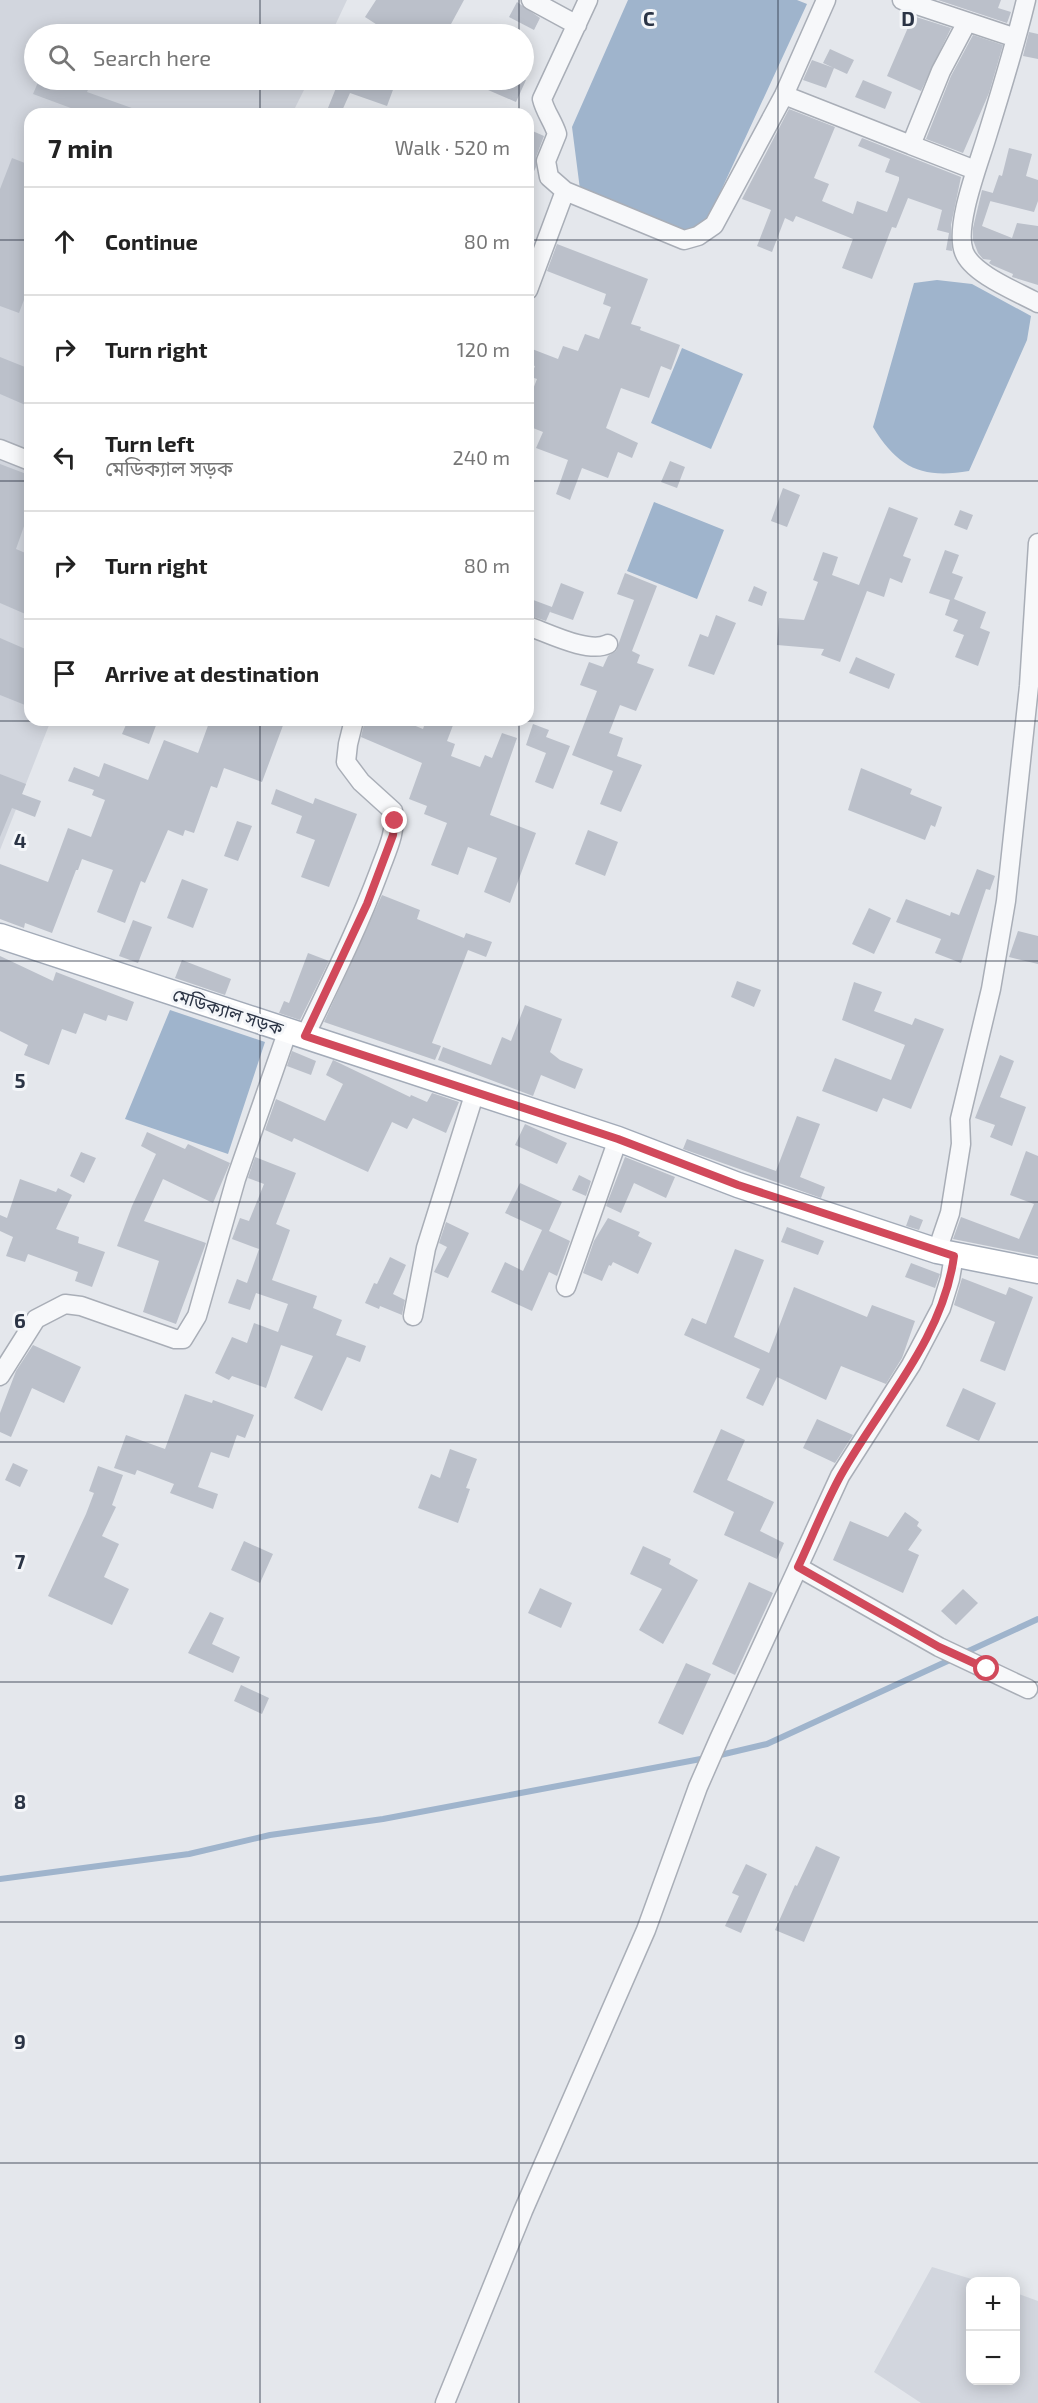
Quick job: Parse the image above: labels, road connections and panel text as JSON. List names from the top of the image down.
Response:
{
  "streets": {
    "main road": ["মেডিক্যাল সড়ক"]
  },
  "page": {
    "search": "Search here",
    "heading": ["7 min", "Walk · 520 m"],
    "list": [
      ["Continue", "80 m"],
      ["Turn right", "120 m"],
      ["Turn left", "মেডিক্যাল সড়ক", "240 m"],
      ["Turn right", "80 m"],
      "Arrive at destination"
    ],
    "map_buttons": ["+", "−"]
  },
  "grid": {
    "columns": ["C", "D"],
    "rows": [
      "4",
      "5",
      "6",
      "7",
      "8",
      "9"
    ]
  }
}
